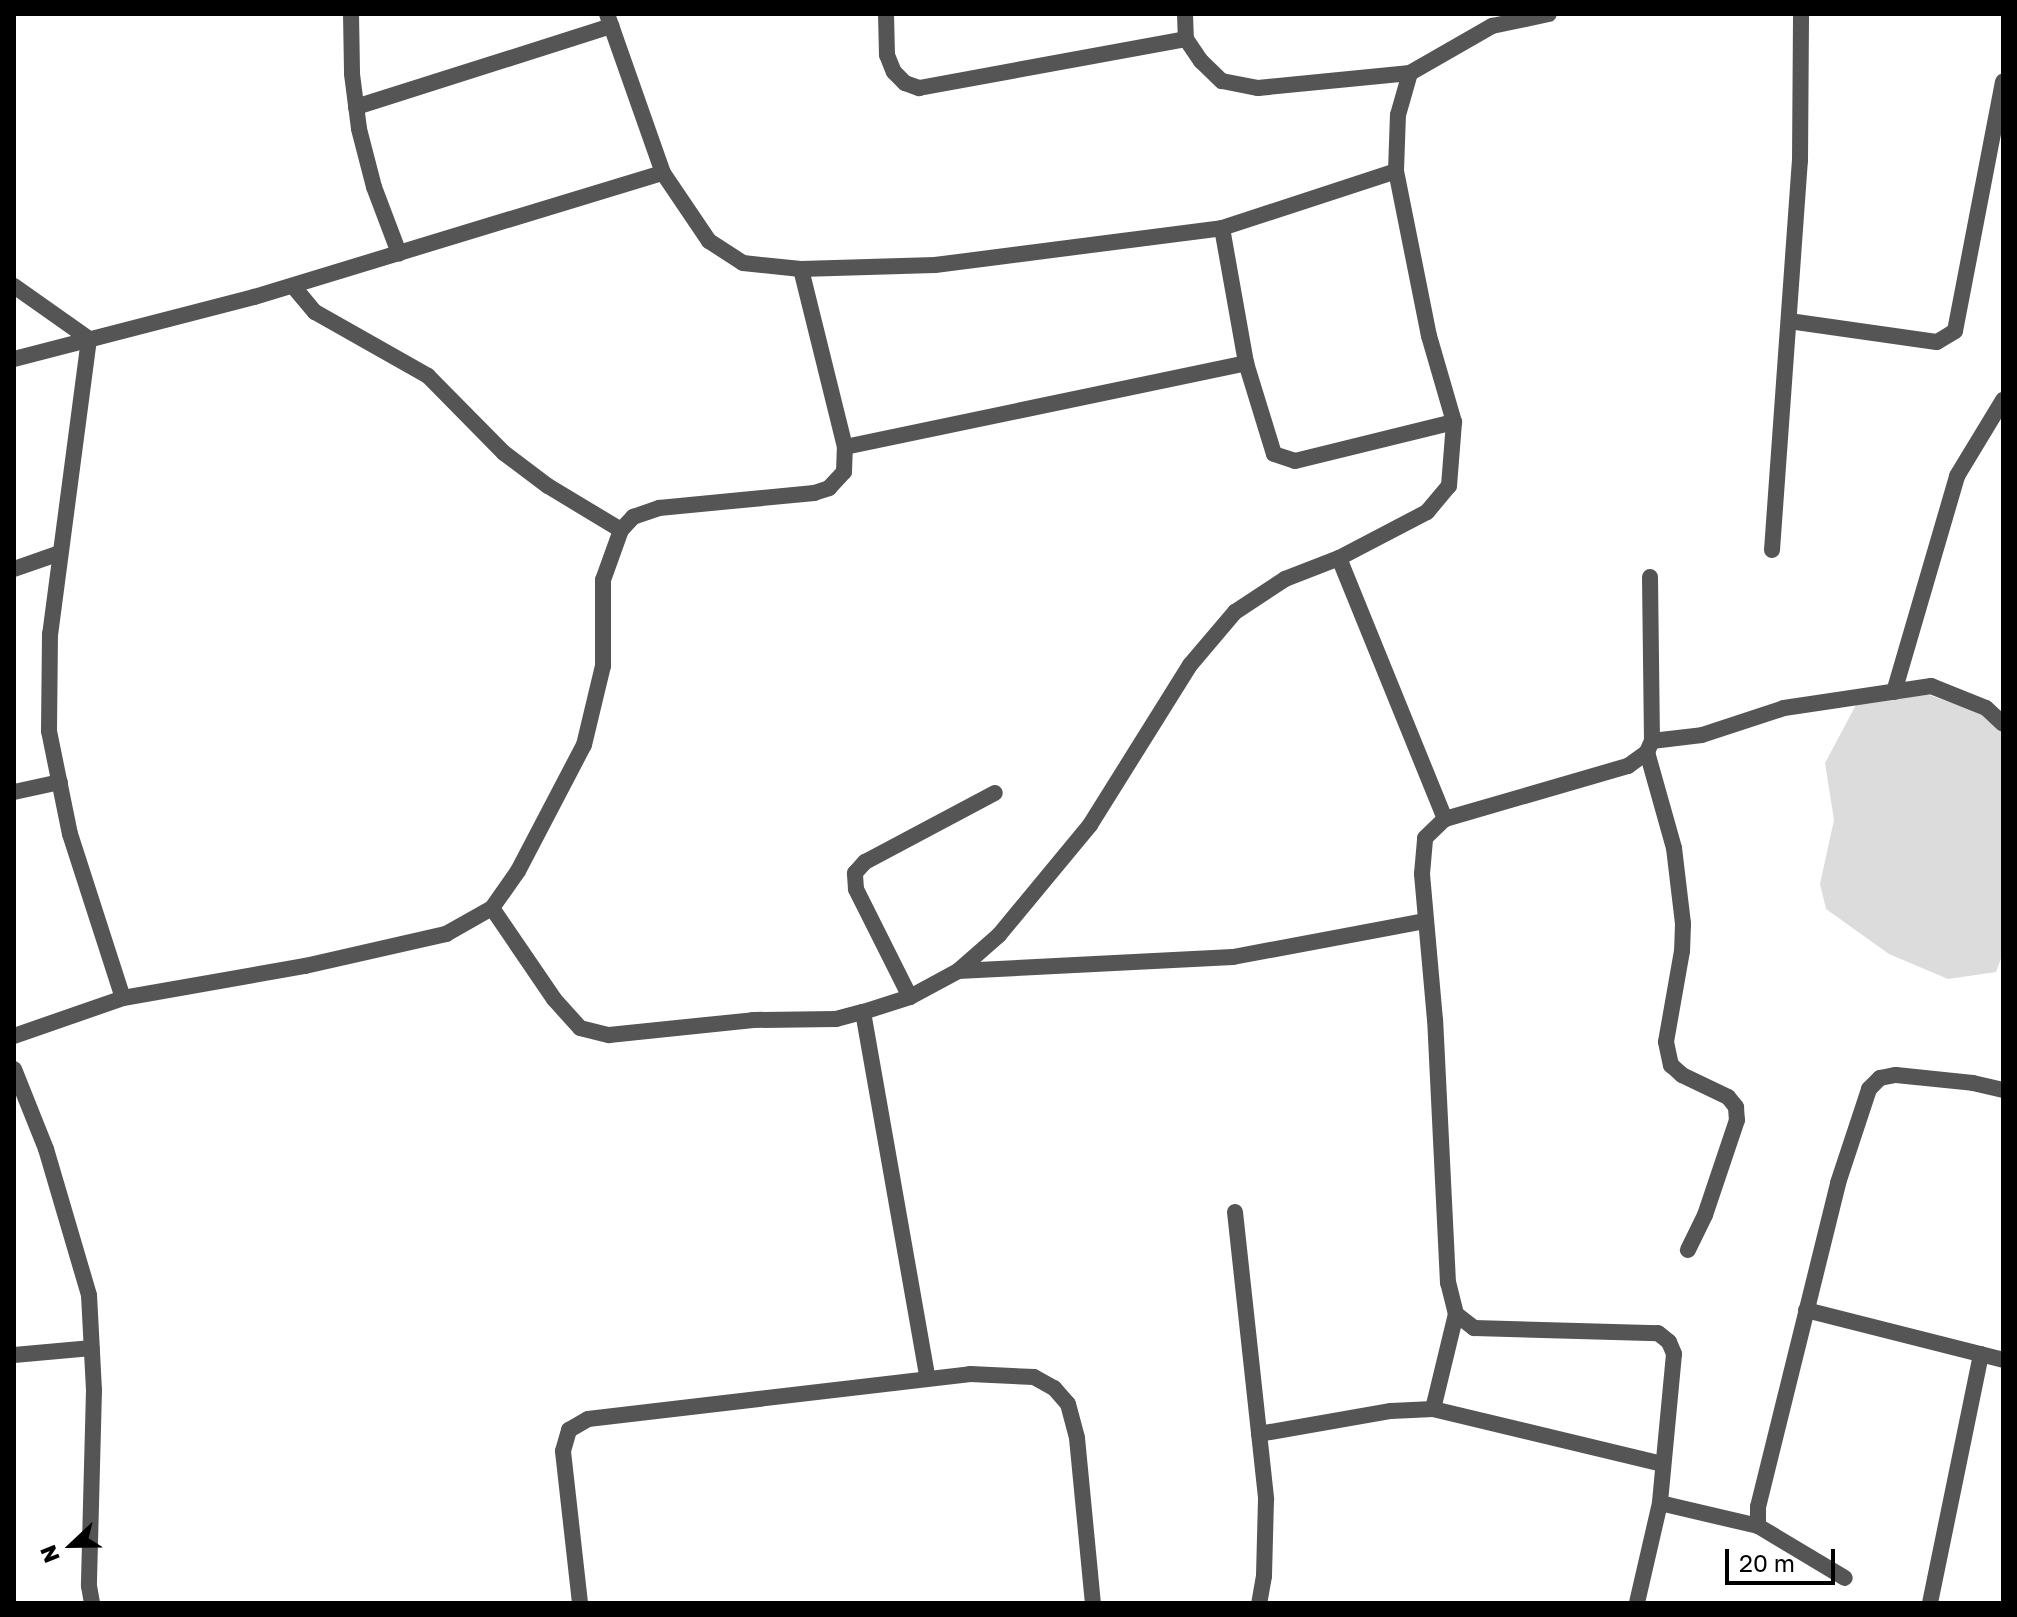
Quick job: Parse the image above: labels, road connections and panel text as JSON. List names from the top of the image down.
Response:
{
  "scale_bar": "20 m",
  "north": "left"
}
